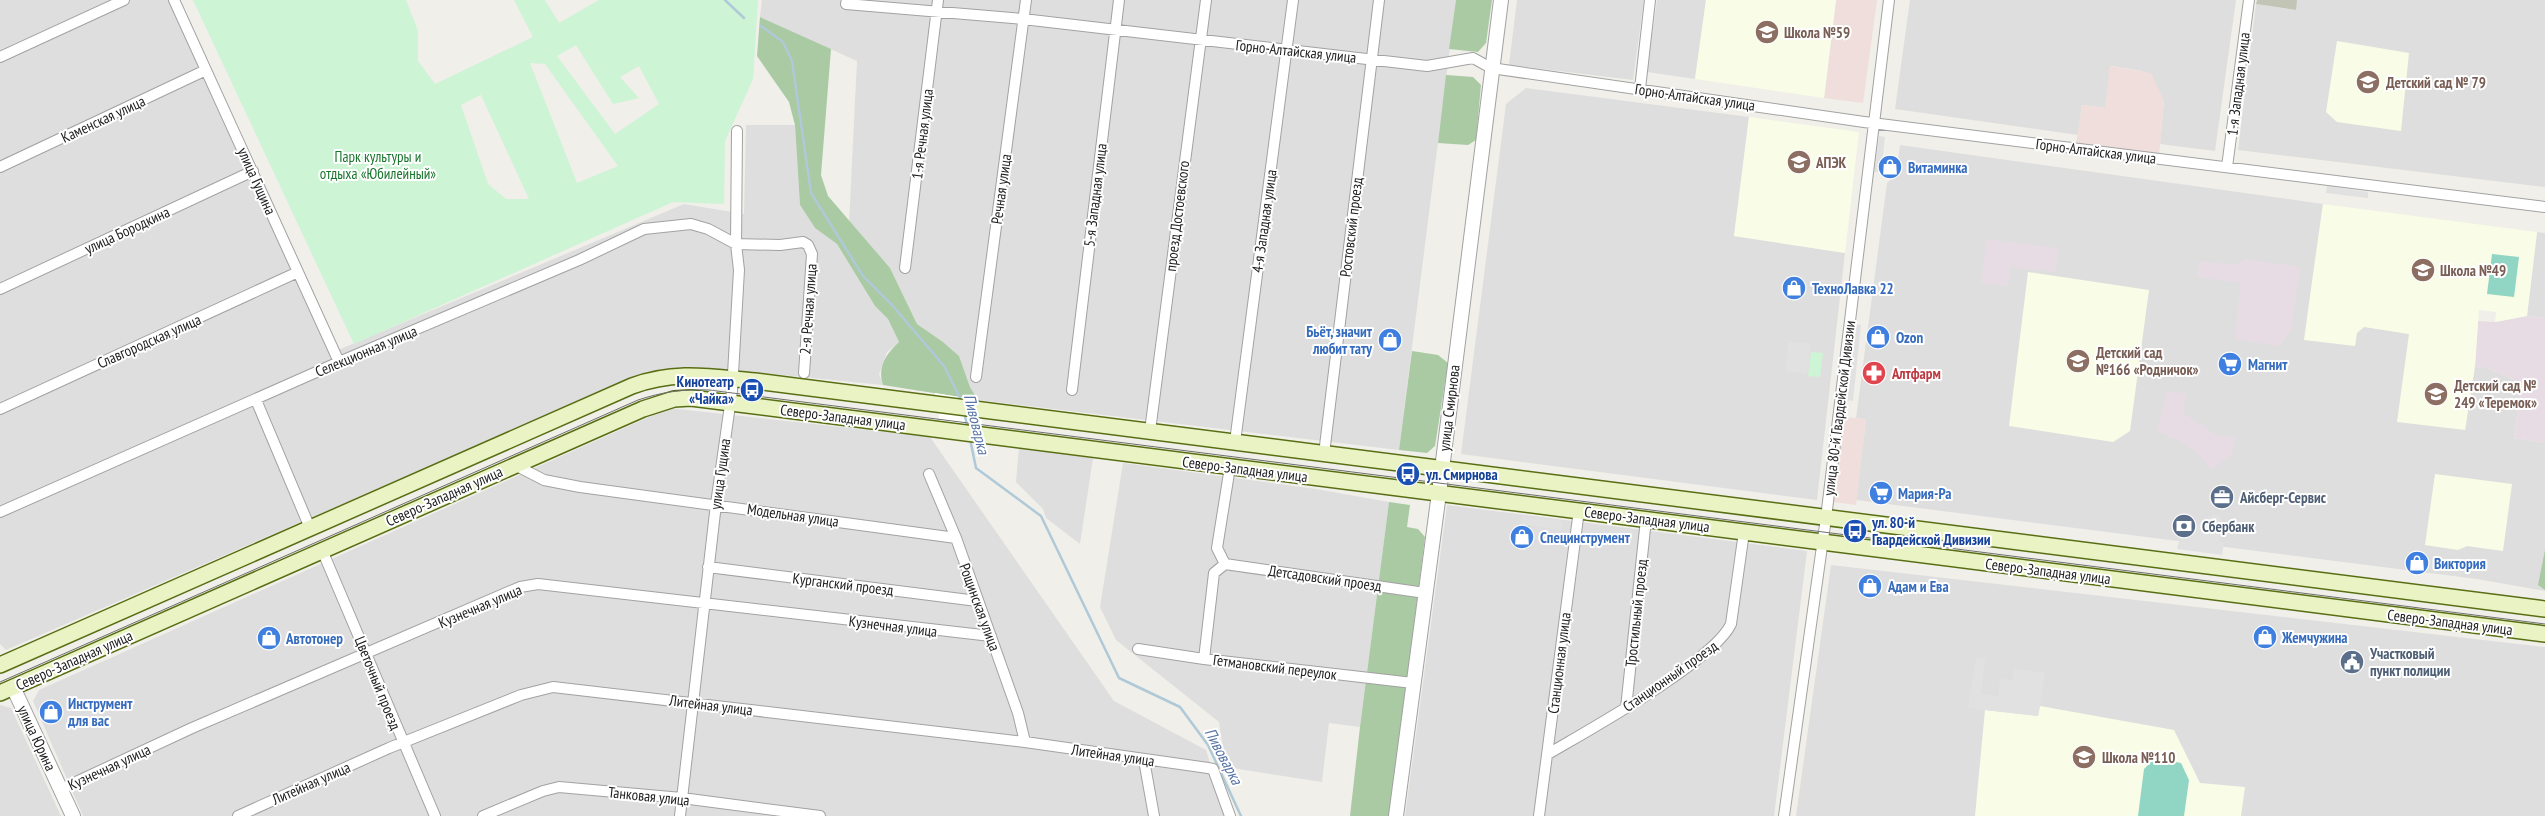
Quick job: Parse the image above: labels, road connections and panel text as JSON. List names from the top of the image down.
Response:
{
  "streets": {
    "main road": ["Северо-Западная улица", "улица Юрина"],
    "street": [
      "Горно-Алтайская улица",
      "1-я Западная улица",
      "Каменская улица",
      "1-я Речная улица",
      "улица Гущина",
      "Речная улица",
      "5-я Западная улица",
      "проезд Достоевского",
      "4-я Западная улица",
      "Ростовский проезд",
      "улица Бородкина",
      "2-я Речная улица",
      "Славгородская улица",
      "Селекционная улица",
      "улица Смирнова",
      "улица 80-й Гвардейской Дивизии",
      "Модельная улица",
      "Детсадовский проезд",
      "Курганский проезд",
      "Кузнечная улица",
      "Рощинская улица",
      "Тростильный проезд",
      "Станционная улица",
      "Гетмановский переулок",
      "Станционный проезд",
      "Цветочный проезд",
      "Литейная улица",
      "Танковая улица"
    ]
  },
  "crossings": [
    ["Горно-Алтайская улица", "1-я Западная улица"],
    ["Горно-Алтайская улица", "1-я Речная улица"],
    ["Горно-Алтайская улица", "Речная улица"],
    ["Горно-Алтайская улица", "5-я Западная улица"],
    ["Горно-Алтайская улица", "проезд Достоевского"],
    ["Горно-Алтайская улица", "4-я Западная улица"],
    ["Горно-Алтайская улица", "Ростовский проезд"],
    ["Горно-Алтайская улица", "улица Смирнова"],
    ["Горно-Алтайская улица", "улица 80-й Гвардейской Дивизии"],
    ["Каменская улица", "улица Гущина"],
    ["улица Гущина", "улица Бородкина"],
    ["улица Гущина", "2-я Речная улица"],
    ["улица Гущина", "Славгородская улица"],
    ["улица Гущина", "Селекционная улица"],
    ["улица Гущина", "Северо-Западная улица"],
    ["улица Гущина", "Модельная улица"],
    ["улица Гущина", "Курганский проезд"],
    ["улица Гущина", "Кузнечная улица"],
    ["улица Гущина", "Литейная улица"],
    ["улица Гущина", "Танковая улица"],
    ["проезд Достоевского", "Северо-Западная улица"],
    ["4-я Западная улица", "Северо-Западная улица"],
    ["Ростовский проезд", "Северо-Западная улица"],
    ["2-я Речная улица", "Селекционная улица"],
    ["улица Смирнова", "Северо-Западная улица"],
    ["улица Смирнова", "Детсадовский проезд"],
    ["улица Смирнова", "Гетмановский переулок"],
    ["улица 80-й Гвардейской Дивизии", "Северо-Западная улица"],
    ["Северо-Западная улица", "Модельная улица"],
    ["Северо-Западная улица", "Тростильный проезд"],
    ["Северо-Западная улица", "Станционная улица"],
    ["Северо-Западная улица", "Станционный проезд"],
    ["Северо-Западная улица", "Цветочный проезд"],
    ["Северо-Западная улица", "улица Юрина"],
    ["Модельная улица", "Рощинская улица"],
    ["Курганский проезд", "Рощинская улица"],
    ["Кузнечная улица", "Рощинская улица"],
    ["Кузнечная улица", "Цветочный проезд"],
    ["Кузнечная улица", "улица Юрина"],
    ["Рощинская улица", "Литейная улица"],
    ["Тростильный проезд", "Станционный проезд"],
    ["Станционная улица", "Станционный проезд"],
    ["Цветочный проезд", "Литейная улица"]
  ],
  "water": ["Пивоварка"],
  "parks": ["Парк культуры и отдыха «Юбилейный»"],
  "places": {
    "school or university": [
      "Школа №59",
      "Детский сад № 79",
      "АПЭК",
      "Школа №49",
      "Детский сад №166 «Родничок»",
      "Детский сад № 249 «Теремок»",
      "Школа №110"
    ],
    "shop": [
      "Витаминка",
      "ТехноЛавка 22",
      "Ozon",
      "Бьёт, значит любит тату",
      "Специнструмент",
      "Виктория",
      "Адам и Ева",
      "Жемчужина",
      "Автотонер",
      "Инструмент для вас"
    ],
    "supermarket": ["Магнит", "Мария-Ра"],
    "pharmacy": ["Алтфарм"],
    "bus stop": ["Кинотеатр «Чайка»", "ул. Смирнова", "ул. 80-й Гвардейской Дивизии"],
    "office": ["Айсберг-Сервис"],
    "bank": ["Сбербанк"],
    "public building": ["Участковый пункт полиции"]
  }
}
